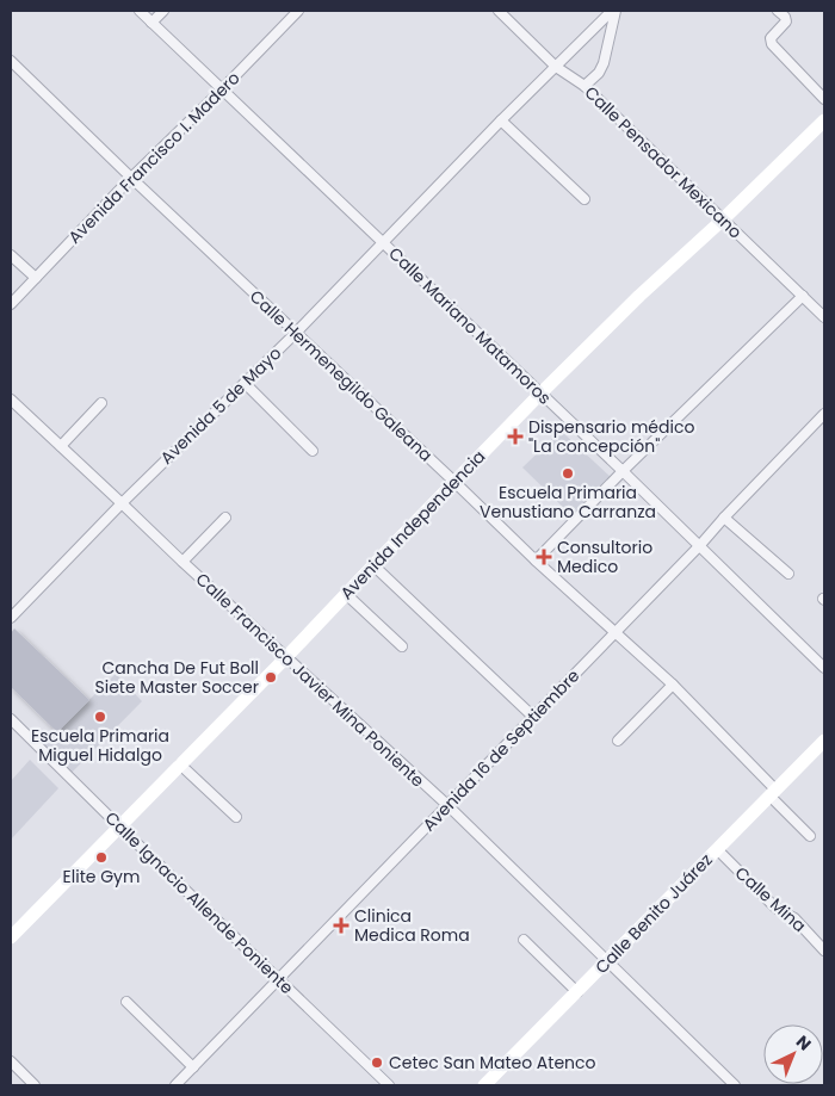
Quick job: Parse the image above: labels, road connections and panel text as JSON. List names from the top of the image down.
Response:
{
  "streets": {
    "main road": ["Avenida Independencia", "Calle Benito Juárez"],
    "street": [
      "Avenida Francisco I. Madero",
      "Calle Pensador Mexicano",
      "Calle Mariano Matamoros",
      "Calle Hermenegildo Galeana",
      "Avenida 5 de Mayo",
      "Calle Francisco Javier Mina Poniente",
      "Avenida 16 de Septiembre",
      "Calle Mina",
      "Calle Ignacio Allende Poniente"
    ]
  },
  "crossings": [
    ["Avenida Francisco I. Madero", "Calle Mariano Matamoros"],
    ["Avenida Francisco I. Madero", "Calle Hermenegildo Galeana"],
    ["Calle Pensador Mexicano", "Avenida 5 de Mayo"],
    ["Calle Pensador Mexicano", "Avenida Independencia"],
    ["Calle Mariano Matamoros", "Avenida 5 de Mayo"],
    ["Calle Mariano Matamoros", "Avenida Independencia"],
    ["Calle Mariano Matamoros", "Avenida 16 de Septiembre"],
    ["Calle Hermenegildo Galeana", "Avenida 5 de Mayo"],
    ["Calle Hermenegildo Galeana", "Avenida Independencia"],
    ["Calle Hermenegildo Galeana", "Avenida 16 de Septiembre"],
    ["Calle Hermenegildo Galeana", "Calle Benito Juárez"],
    ["Avenida 5 de Mayo", "Calle Francisco Javier Mina Poniente"],
    ["Avenida Independencia", "Calle Francisco Javier Mina Poniente"],
    ["Avenida Independencia", "Calle Ignacio Allende Poniente"],
    ["Calle Francisco Javier Mina Poniente", "Avenida 16 de Septiembre"],
    ["Calle Francisco Javier Mina Poniente", "Calle Benito Juárez"],
    ["Avenida 16 de Septiembre", "Calle Ignacio Allende Poniente"],
    ["Calle Mina", "Calle Benito Juárez"]
  ],
  "places": {
    "health": ["Dispensario médico \"La concepción\"", "Consultorio Medico", "Clinica Medica Roma"],
    "other": [
      "Escuela Primaria Venustiano Carranza",
      "Cancha De Fut Boll Siete Master Soccer",
      "Escuela Primaria Miguel Hidalgo",
      "Elite Gym",
      "Cetec San Mateo Atenco"
    ]
  },
  "north": "top right"
}
